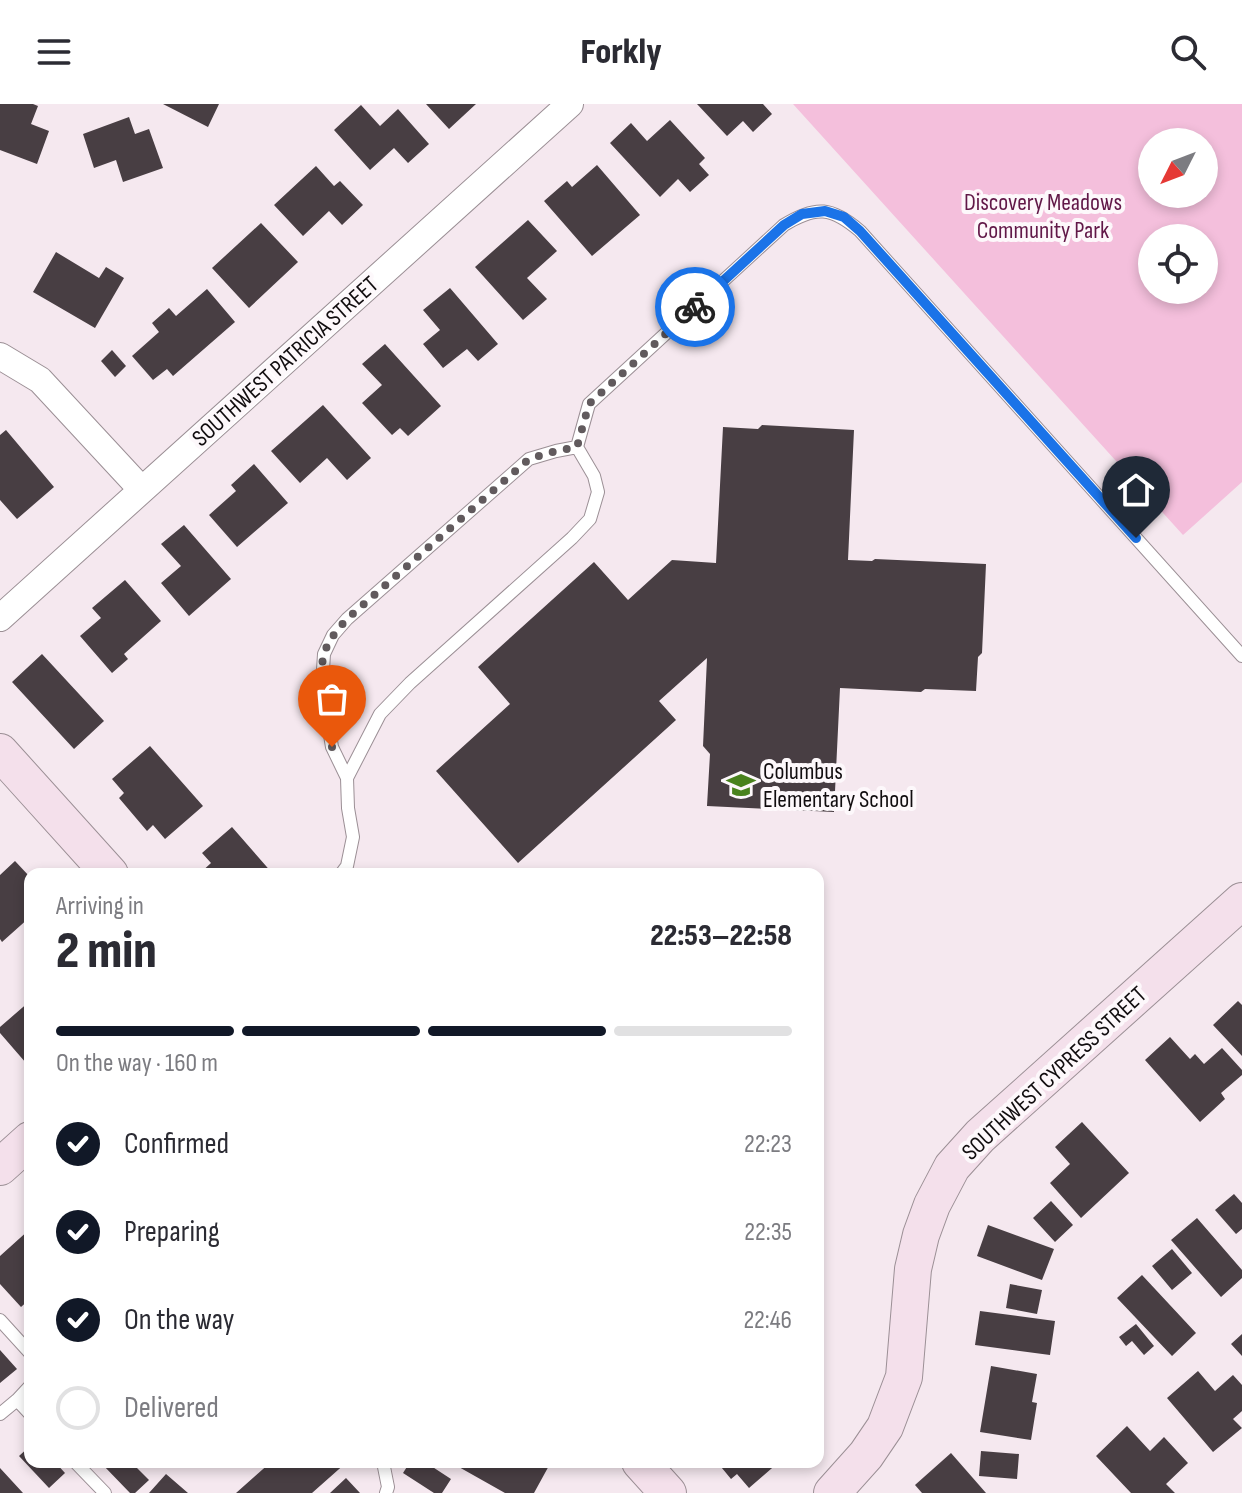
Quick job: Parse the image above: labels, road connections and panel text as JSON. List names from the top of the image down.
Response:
{
  "streets": {
    "main road": ["SOUTHWEST CYPRESS STREET"],
    "street": ["SOUTHWEST PATRICIA STREET"]
  },
  "parks": ["Discovery Meadows Community Park"],
  "places": {
    "school or university": ["Columbus Elementary School"]
  },
  "north": "bottom left",
  "page": {
    "header": "Forkly",
    "heading": ["2 min", "Arriving in", "22:53–22:58"],
    "bar": "On the way · 160 m",
    "list": [
      ["Confirmed", "22:23"],
      ["Preparing", "22:35"],
      ["On the way", "22:46"],
      "Delivered"
    ]
  }
}
